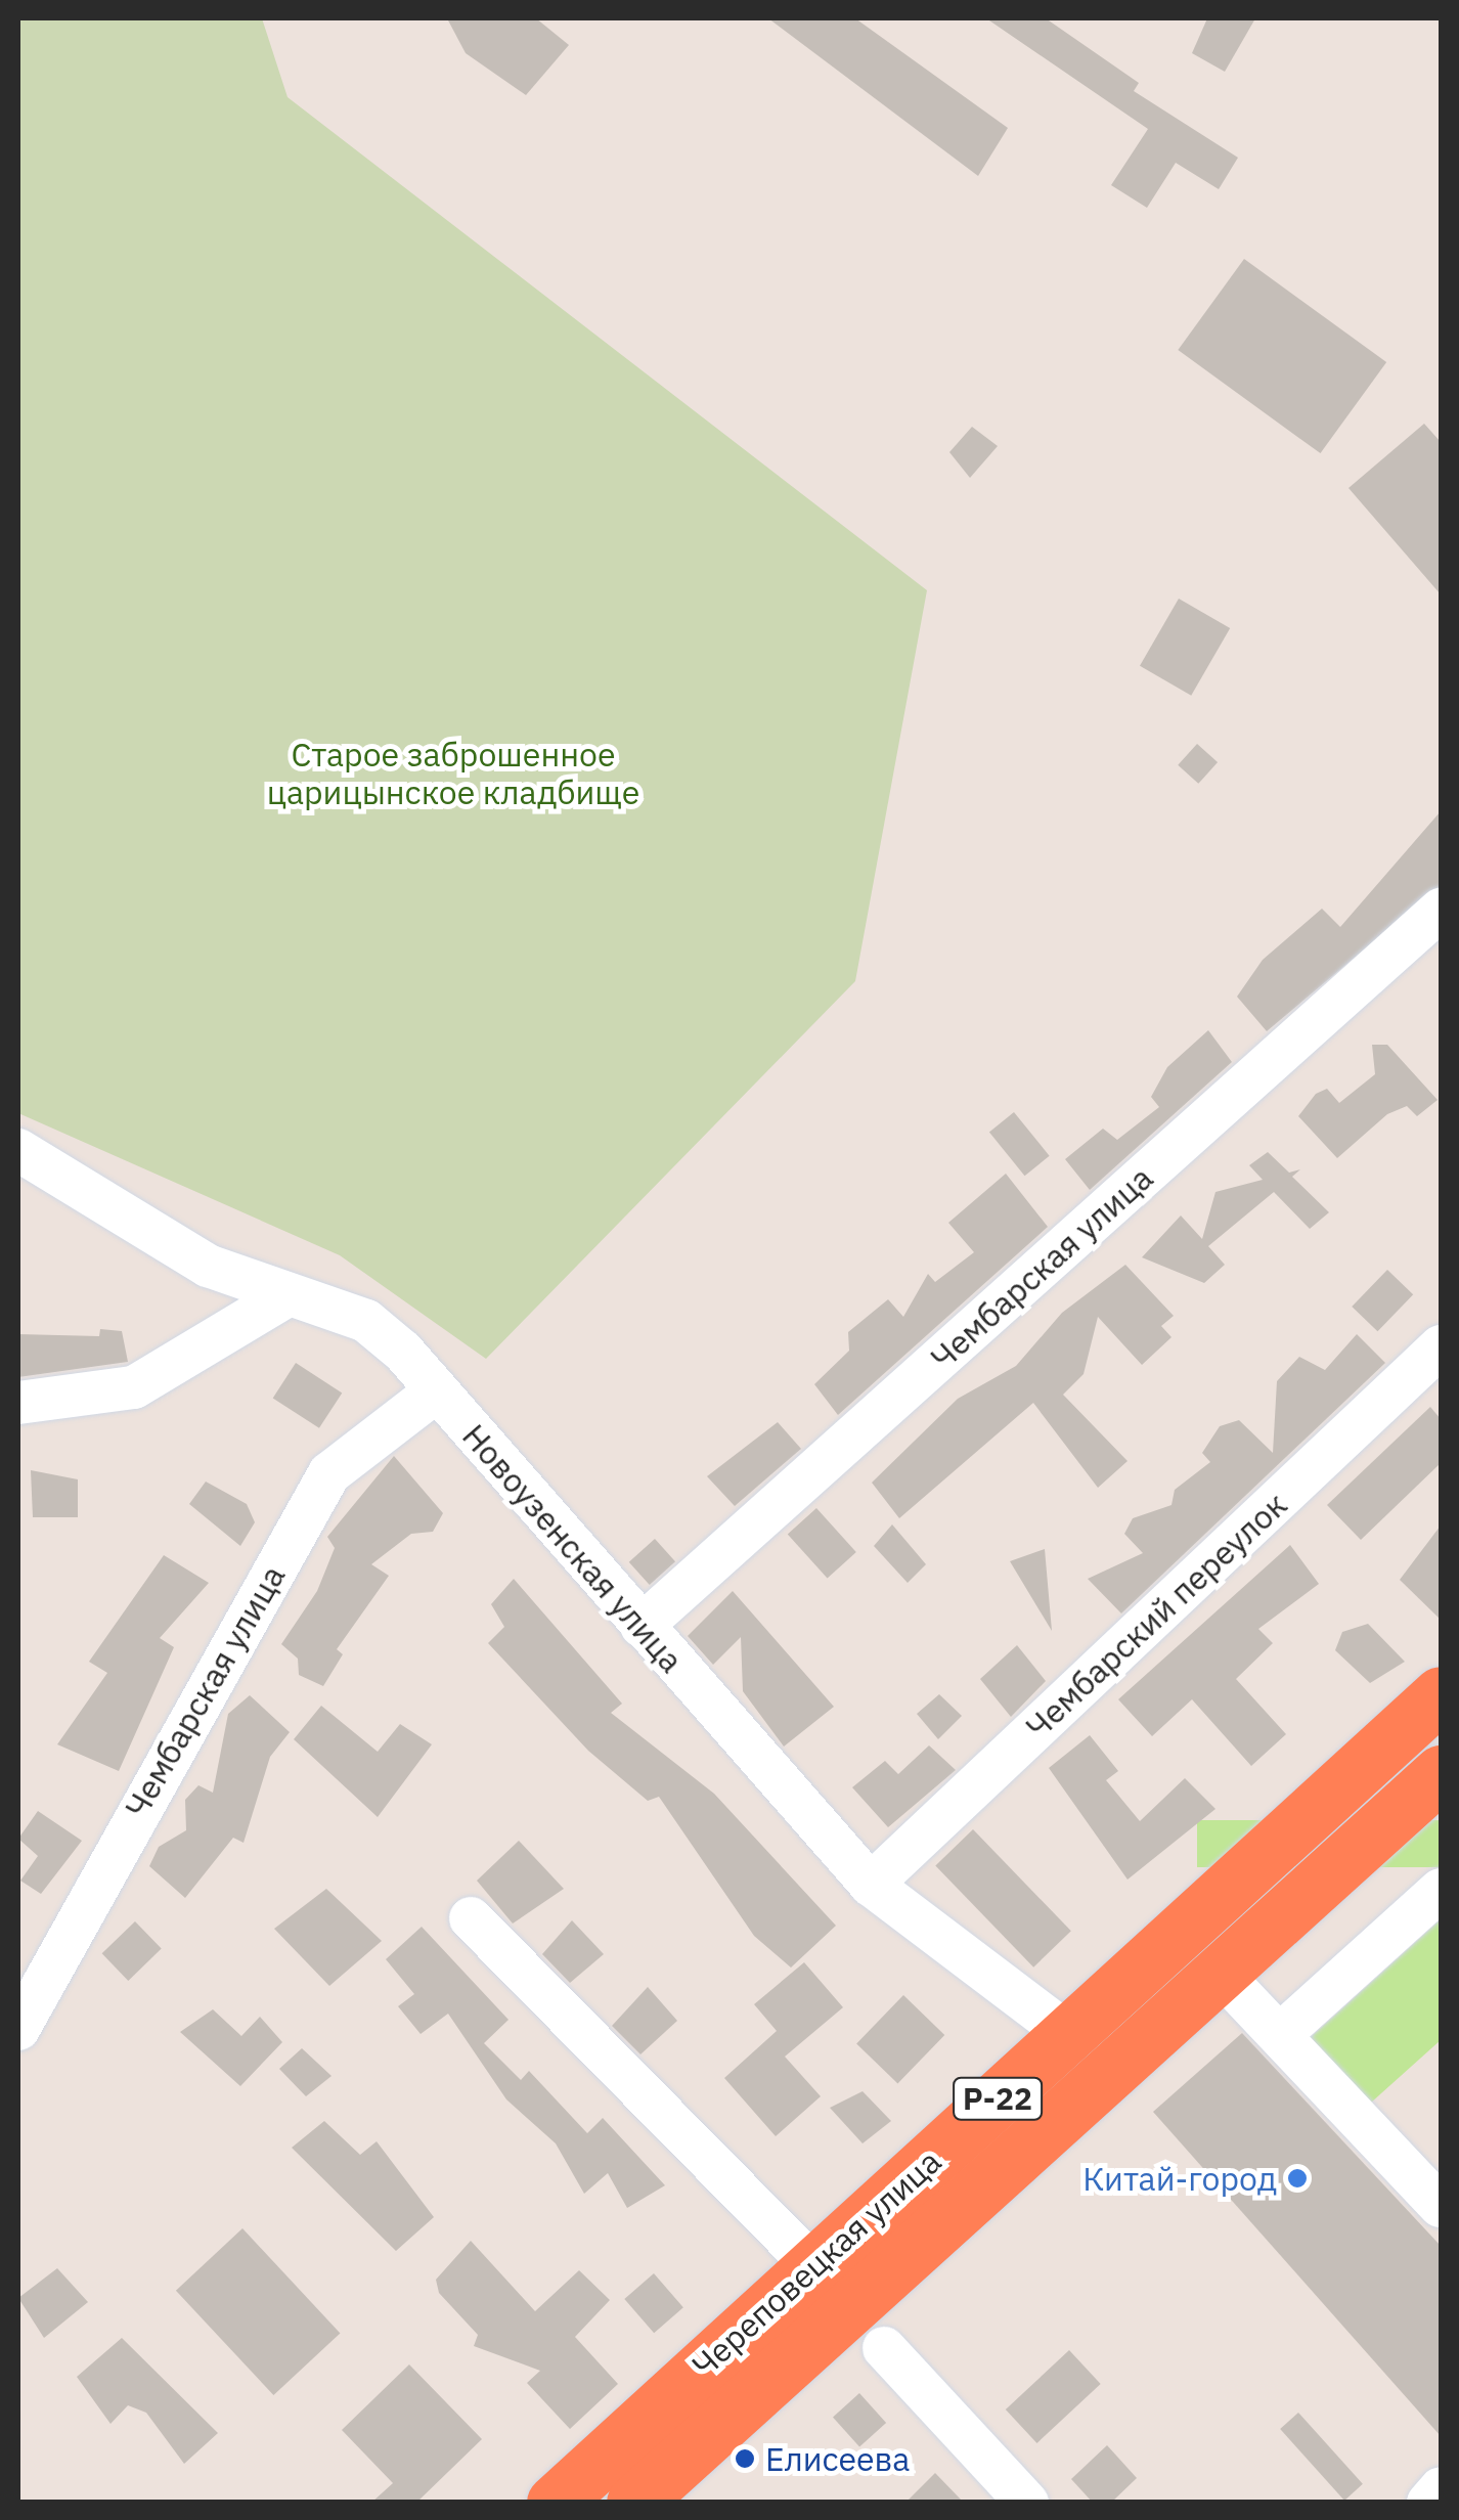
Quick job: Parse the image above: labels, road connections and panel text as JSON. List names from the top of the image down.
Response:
{
  "streets": {
    "highway": ["Р-22", "Череповецкая улица"],
    "street": ["Чембарская улица", "Новоузенская улица", "Чембарский переулок"]
  },
  "crossings": [
    ["Чембарская улица", "Новоузенская улица"],
    ["Новоузенская улица", "Чембарский переулок"],
    ["Новоузенская улица", "Череповецкая улица"]
  ],
  "parks": ["Старое заброшенное царицынское кладбище"],
  "places": ["Китай-город", "Елисеева"]
}
